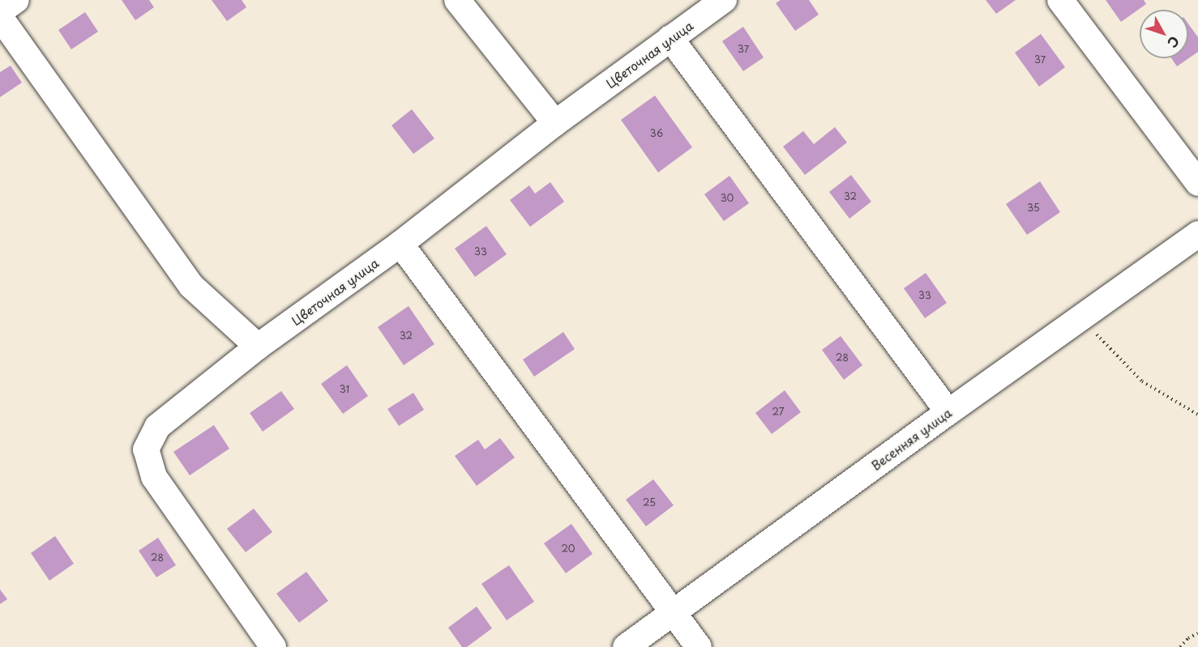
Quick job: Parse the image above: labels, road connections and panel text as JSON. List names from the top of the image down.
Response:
{
  "streets": {
    "street": ["Цветочная улица", "Весенняя улица"]
  },
  "house_numbers": [
    "37",
    "37",
    "36",
    "32",
    "30",
    "35",
    "33",
    "33",
    "32",
    "28",
    "31",
    "27",
    "25",
    "20",
    "28"
  ],
  "north": "bottom right"
}
